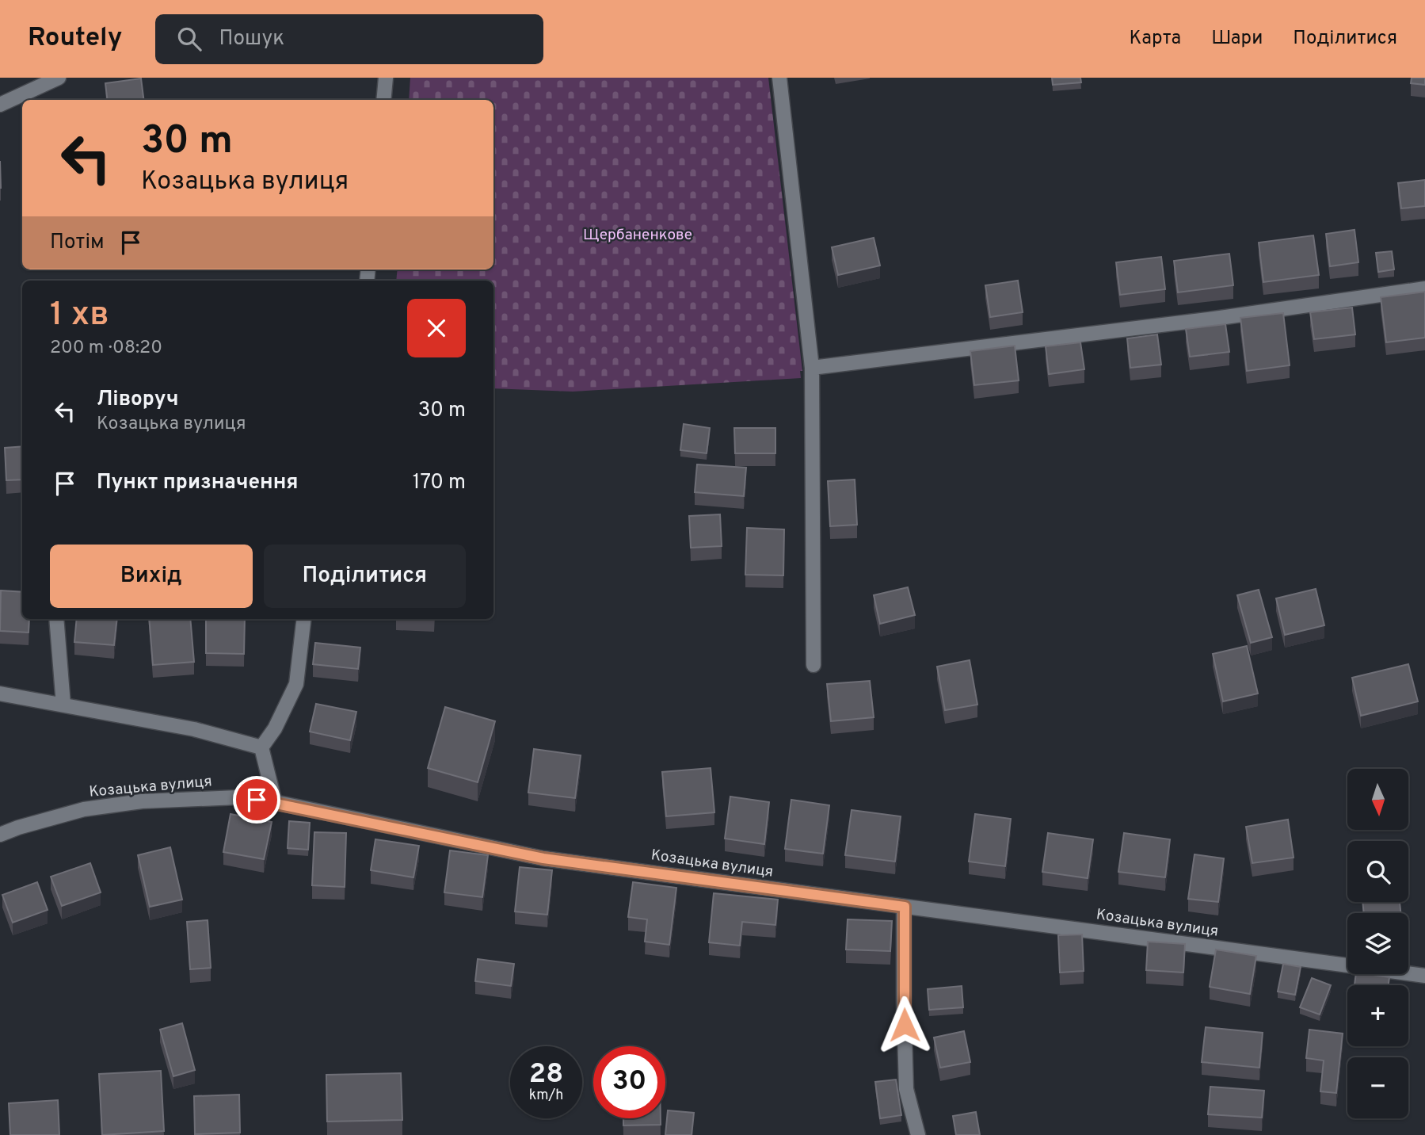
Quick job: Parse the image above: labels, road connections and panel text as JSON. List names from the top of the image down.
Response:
{
  "streets": {
    "street": ["Козацька вулиця"]
  },
  "parks": ["Щербаненкове"],
  "north": "bottom",
  "page": {
    "header": "Routely",
    "search": "Пошук",
    "nav": ["Карта", "Шари", "Поділитися"],
    "turn": ["30 m", "Козацька вулиця"],
    "then": "Потім",
    "heading": ["1 хв", "200 m · 08:20"],
    "list": [
      {
        "name": "Ліворуч",
        "note": "Козацька вулиця",
        "value": "30 m"
      },
      {
        "name": "Пункт призначення",
        "value": "170 m"
      }
    ],
    "buttons": ["Вихід", "Поділитися"],
    "map_buttons": ["+", "−"],
    "speed": "28 km/h",
    "limit": "30"
  }
}
